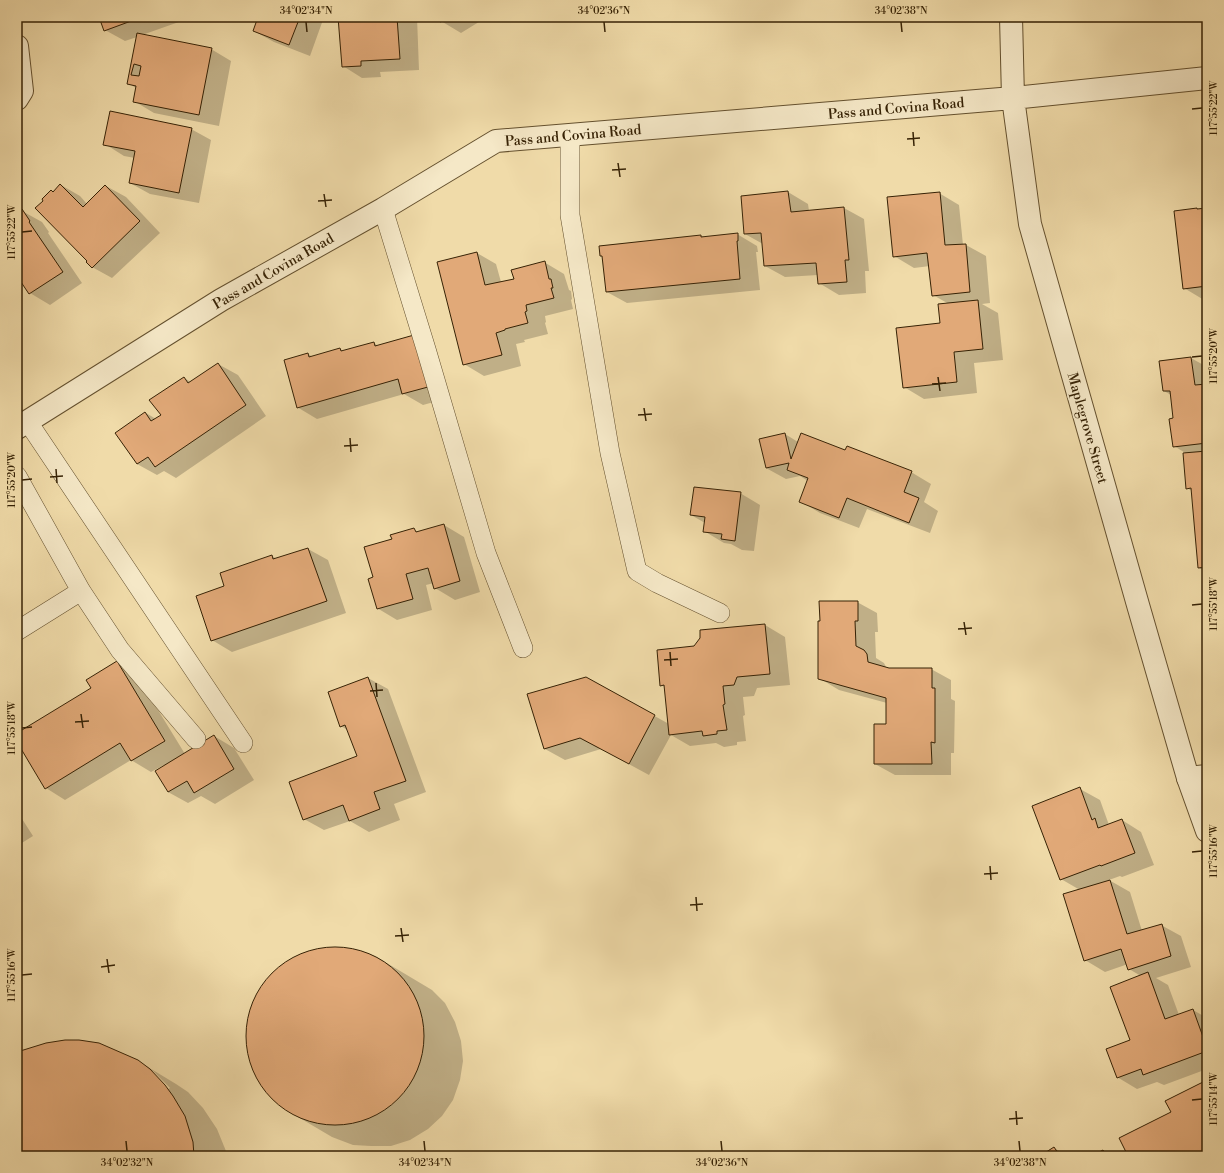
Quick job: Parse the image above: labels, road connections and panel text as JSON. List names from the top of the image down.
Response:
{
  "streets": {
    "street": ["Pass and Covina Road", "Maplegrove Street"]
  },
  "crossings": [
    ["Pass and Covina Road", "Maplegrove Street"]
  ],
  "coordinates": [
    "34°02'34\"N",
    "34°02'36\"N",
    "34°02'38\"N",
    "117°55'22\"W",
    "117°55'20\"W",
    "117°55'18\"W",
    "117°55'16\"W",
    "117°55'14\"W",
    "34°02'32\"N"
  ]
}
